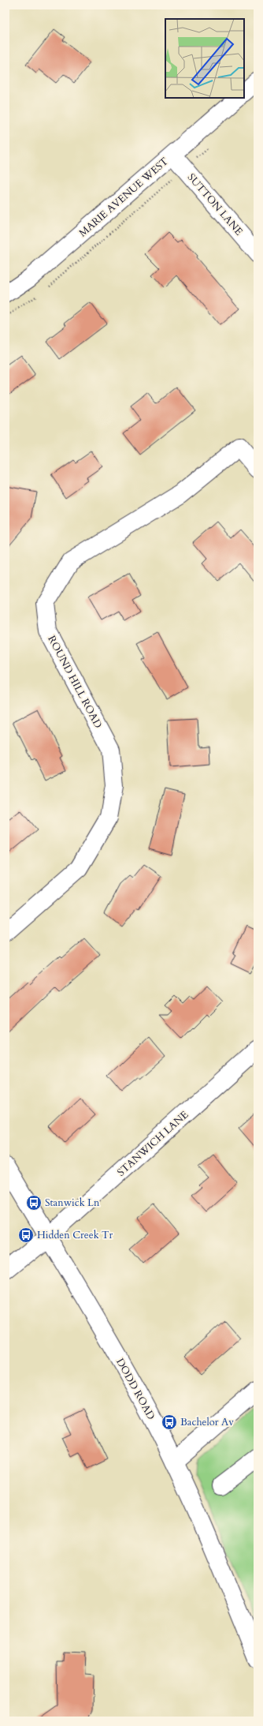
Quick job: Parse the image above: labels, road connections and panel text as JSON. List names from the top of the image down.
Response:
{
  "streets": {
    "street": [
      "MARIE AVENUE WEST",
      "SUTTON LANE",
      "ROUND HILL ROAD",
      "STANWICH LANE",
      "DODD ROAD"
    ]
  },
  "crossings": [
    ["MARIE AVENUE WEST", "SUTTON LANE"],
    ["STANWICH LANE", "DODD ROAD"]
  ],
  "places": {
    "bus stop": ["Stanwick Ln", "Hidden Creek Tr", "Bachelor Av"]
  }
}
